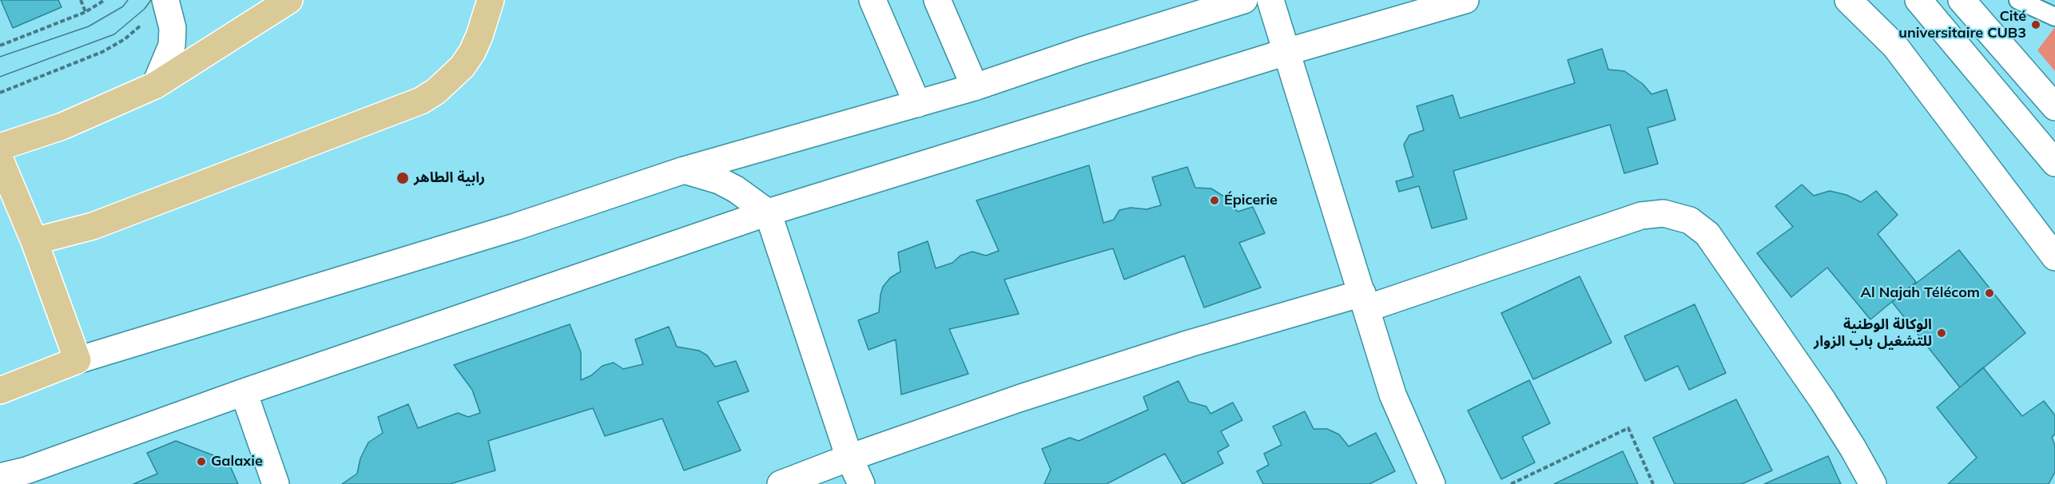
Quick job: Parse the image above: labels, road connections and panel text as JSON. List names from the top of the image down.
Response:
{
  "places": [
    "Cité universitaire CUB3",
    "رابية الطاهر",
    "Épicerie",
    "Al Najah Télécom",
    "الوكالة الوطنية للتشغيل باب الزوار",
    "Galaxie"
  ]
}
